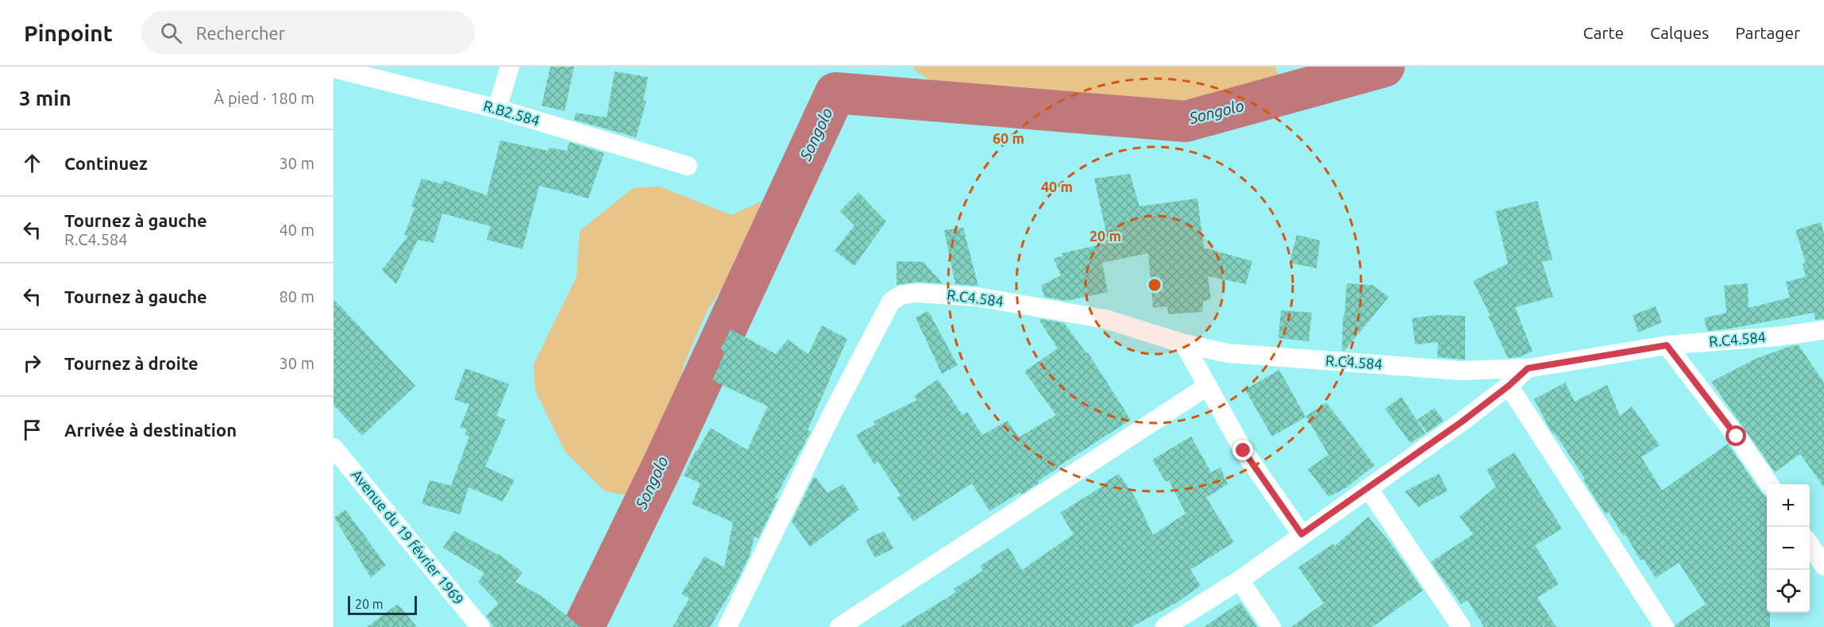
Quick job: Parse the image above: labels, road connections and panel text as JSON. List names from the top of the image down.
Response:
{
  "streets": {
    "street": ["R.B2.584", "R.C4.584", "Avenue du 19 février 1969"]
  },
  "water": ["Songolo"],
  "scale_bar": "20 m",
  "page": {
    "header": "Pinpoint",
    "search": "Rechercher",
    "nav": ["Carte", "Calques", "Partager"],
    "heading": ["3 min", "À pied · 180 m"],
    "list": [
      ["Continuez", "30 m"],
      ["Tournez à gauche", "R.C4.584", "40 m"],
      ["Tournez à gauche", "80 m"],
      ["Tournez à droite", "30 m"],
      "Arrivée à destination"
    ],
    "map_buttons": ["+", "−"],
    "scale": "20 m"
  },
  "rings": ["60 m", "40 m", "20 m"]
}
